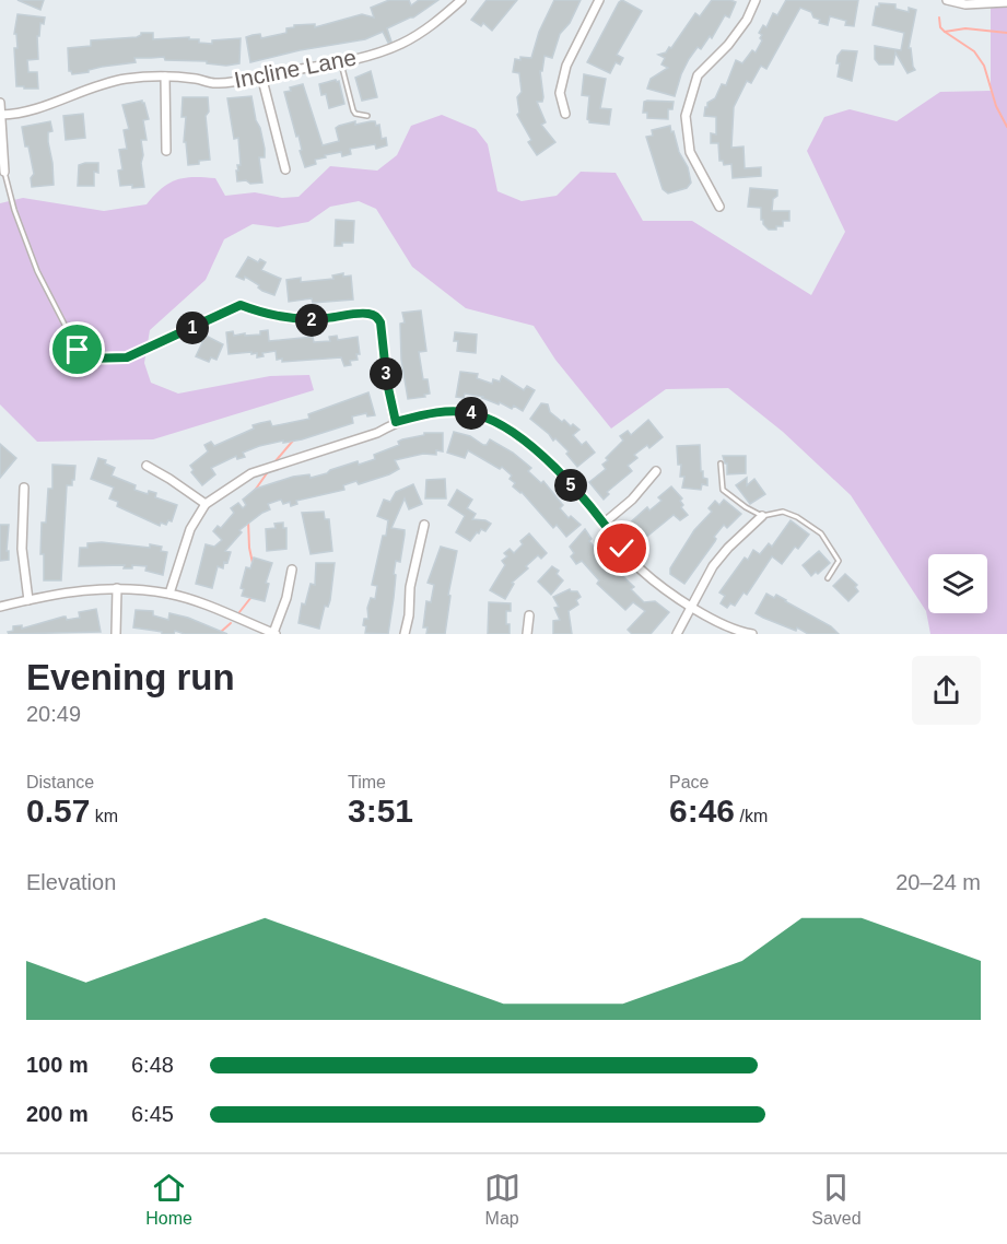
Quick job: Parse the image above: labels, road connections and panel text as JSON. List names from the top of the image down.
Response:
{
  "streets": {
    "street": ["Incline Lane"]
  },
  "page": {
    "pins": [
      "2",
      "1",
      "3",
      "4",
      "5"
    ],
    "heading": ["Evening run", "20:49"],
    "stats": [
      ["Distance", "0.57 km"],
      ["Time", "3:51"],
      ["Pace", "6:46 /km"]
    ],
    "chart": ["Elevation", "20–24 m"],
    "list": [
      {
        "name": "100 m",
        "note": "6:48"
      },
      {
        "name": "200 m",
        "note": "6:45"
      }
    ],
    "tabs": ["Home", "Map", "Saved"]
  }
}
